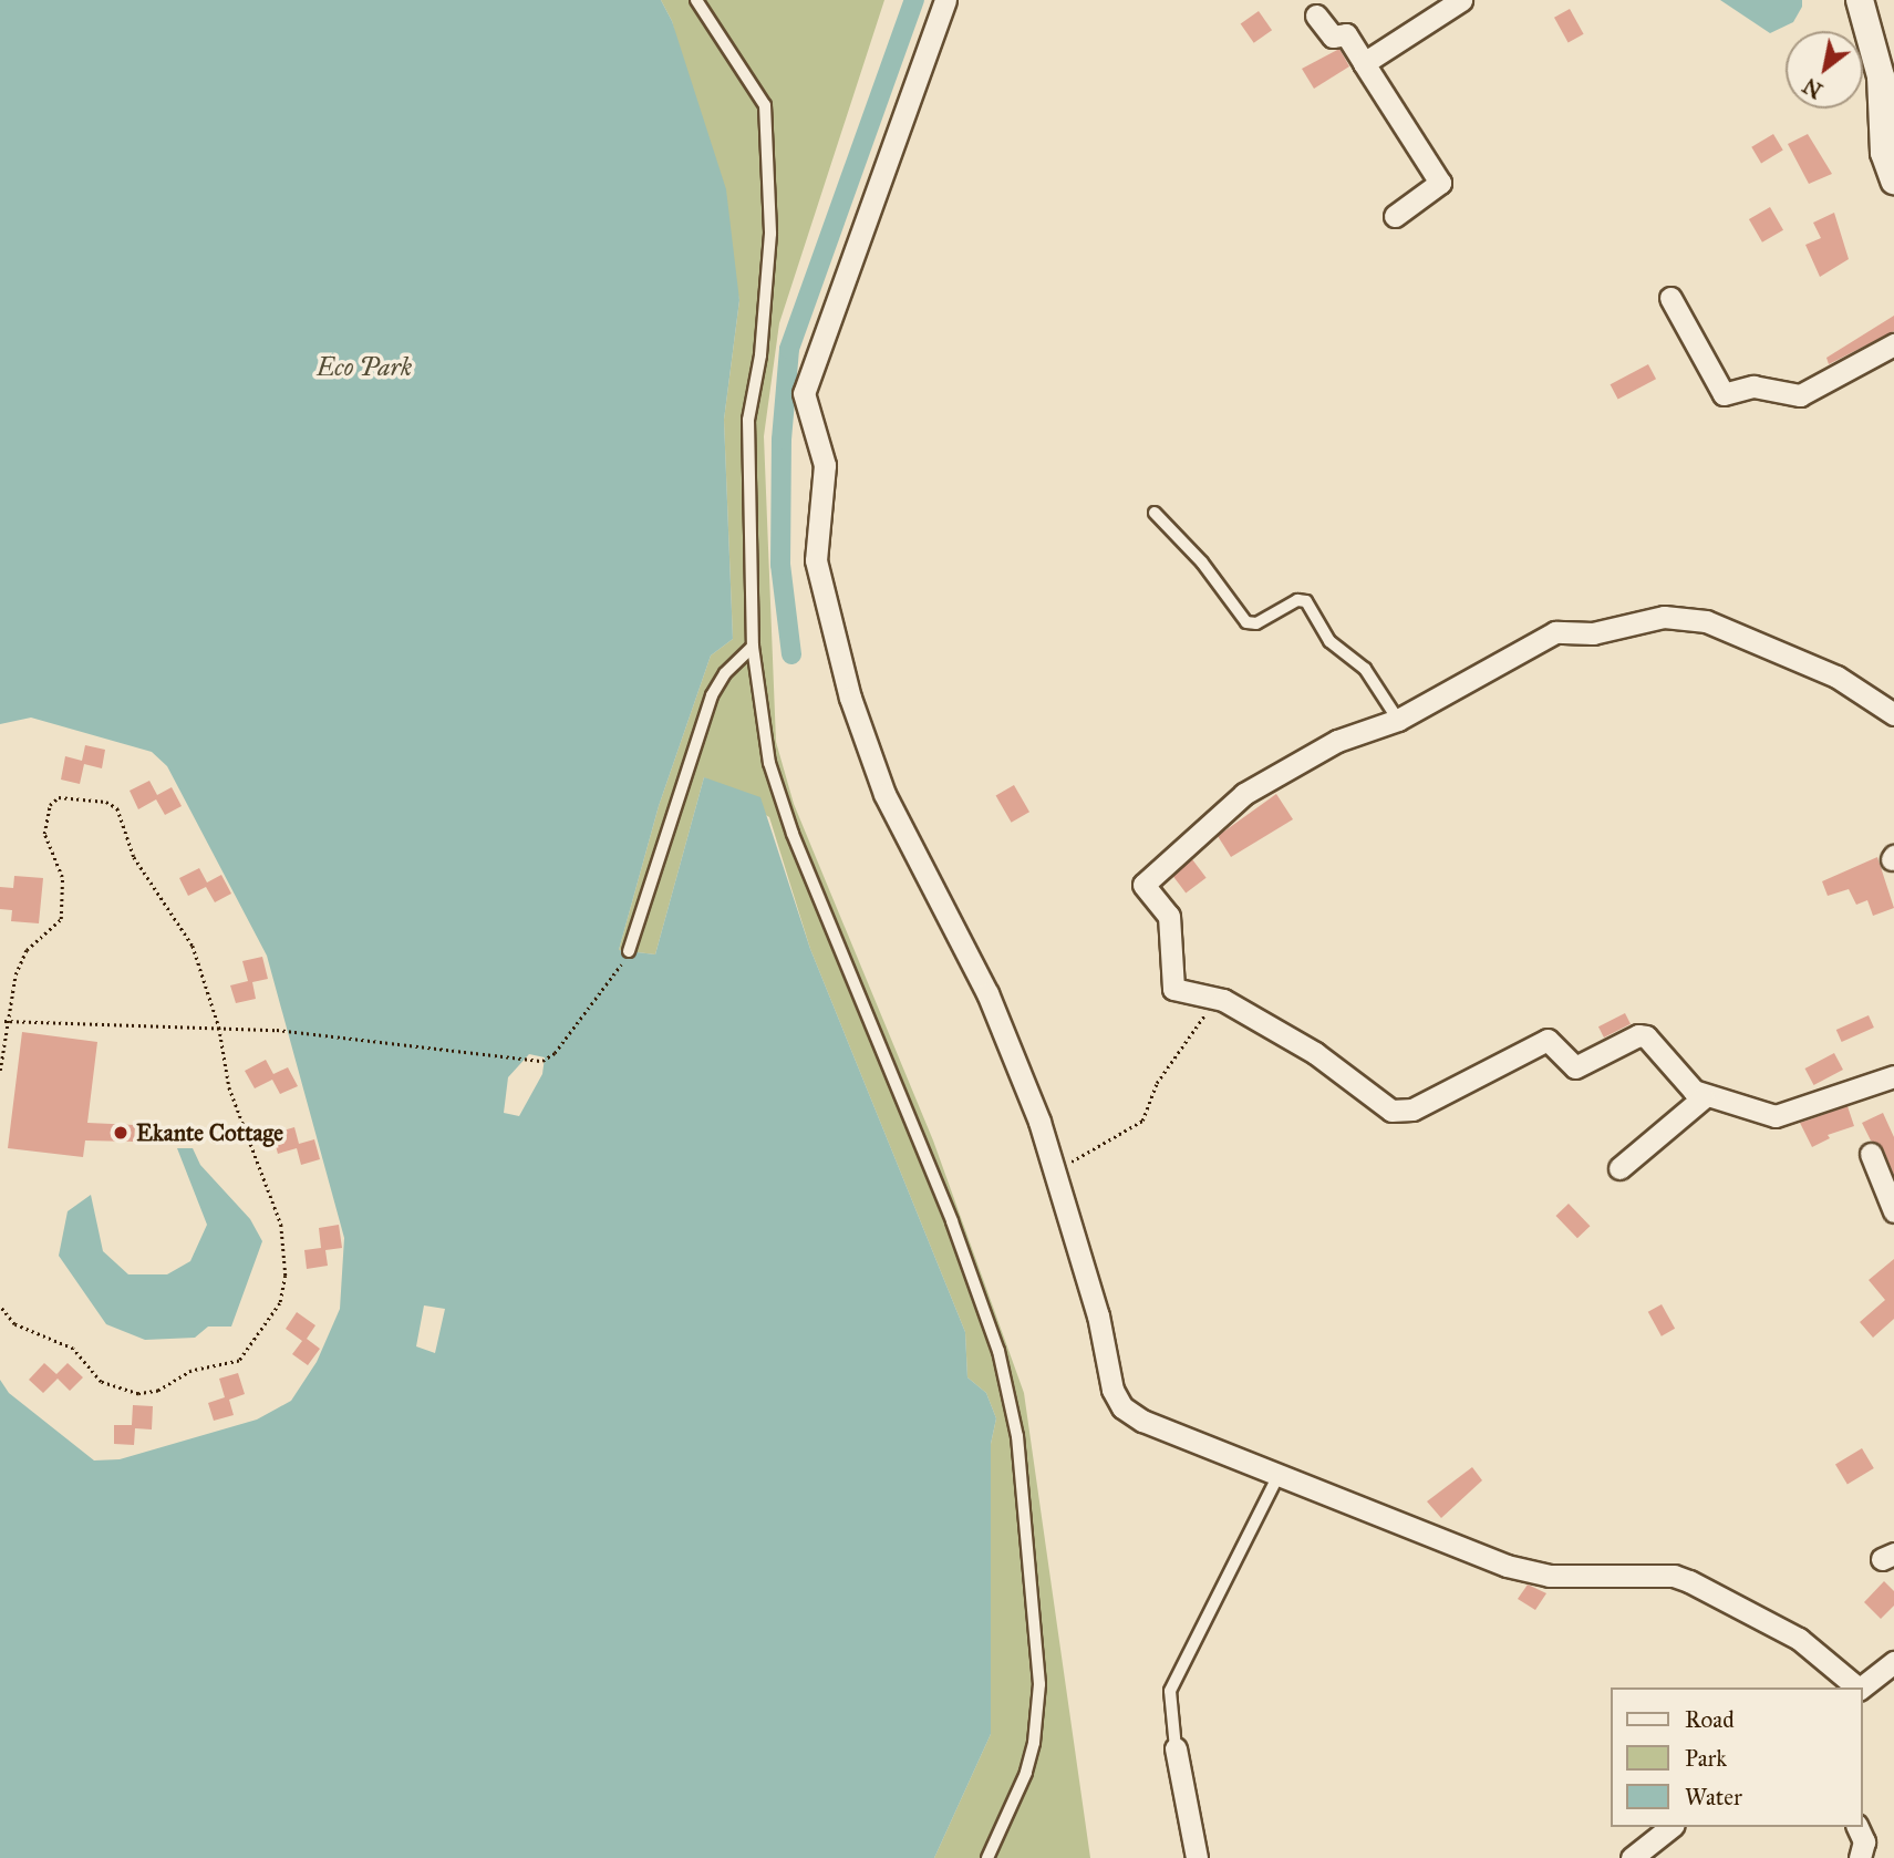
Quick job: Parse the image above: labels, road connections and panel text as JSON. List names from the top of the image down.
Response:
{
  "water": ["Eco Park"],
  "places": ["Ekante Cottage"],
  "legend": ["Road", "Park", "Water"],
  "north": "bottom left"
}
